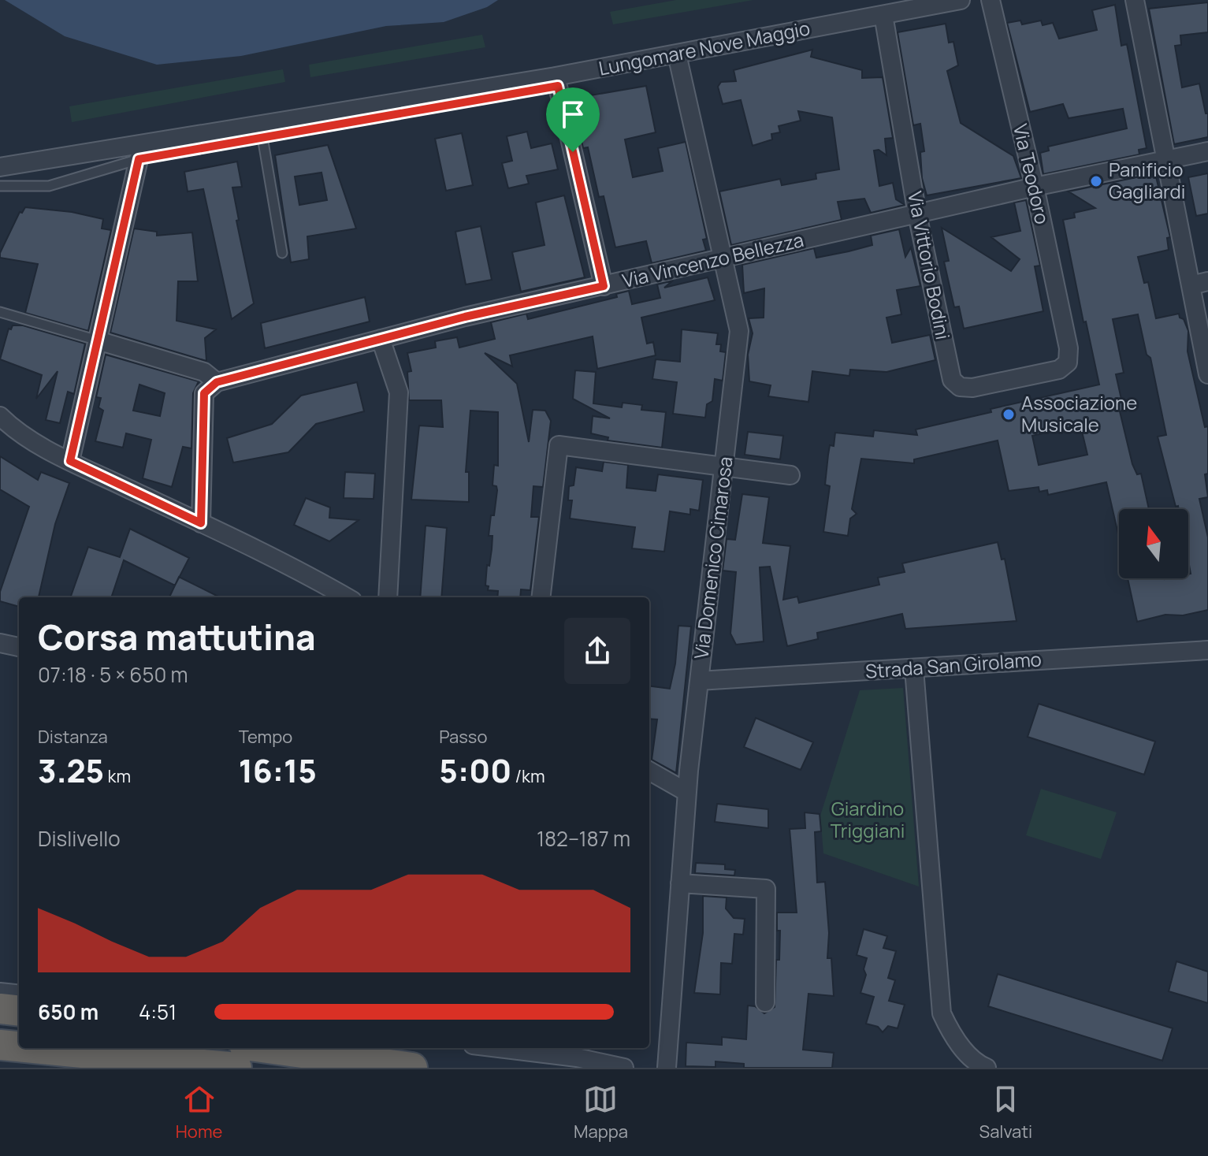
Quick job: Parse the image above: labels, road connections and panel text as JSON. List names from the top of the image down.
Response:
{
  "streets": {
    "street": [
      "Lungomare Nove Maggio",
      "Via Teodoro",
      "Via Vincenzo Bellezza",
      "Via Vittorio Bodini",
      "Via Domenico Cimarosa",
      "Strada San Girolamo"
    ]
  },
  "crossings": [
    ["Lungomare Nove Maggio", "Via Vittorio Bodini"],
    ["Lungomare Nove Maggio", "Via Domenico Cimarosa"],
    ["Via Teodoro", "Via Vincenzo Bellezza"],
    ["Via Teodoro", "Via Vittorio Bodini"],
    ["Via Vincenzo Bellezza", "Via Vittorio Bodini"],
    ["Via Vincenzo Bellezza", "Via Domenico Cimarosa"],
    ["Via Domenico Cimarosa", "Strada San Girolamo"]
  ],
  "parks": ["Giardino Triggiani"],
  "places": ["Panificio Gagliardi", "Associazione Musicale"],
  "north": "top",
  "page": {
    "heading": ["Corsa mattutina", "07:18 · 5 × 650 m"],
    "stats": [
      ["Distanza", "3.25 km"],
      ["Tempo", "16:15"],
      ["Passo", "5:00 /km"]
    ],
    "chart": ["Dislivello", "182–187 m"],
    "list": [
      {
        "name": "650 m",
        "note": "4:51"
      }
    ],
    "tabs": ["Home", "Mappa", "Salvati"]
  }
}
